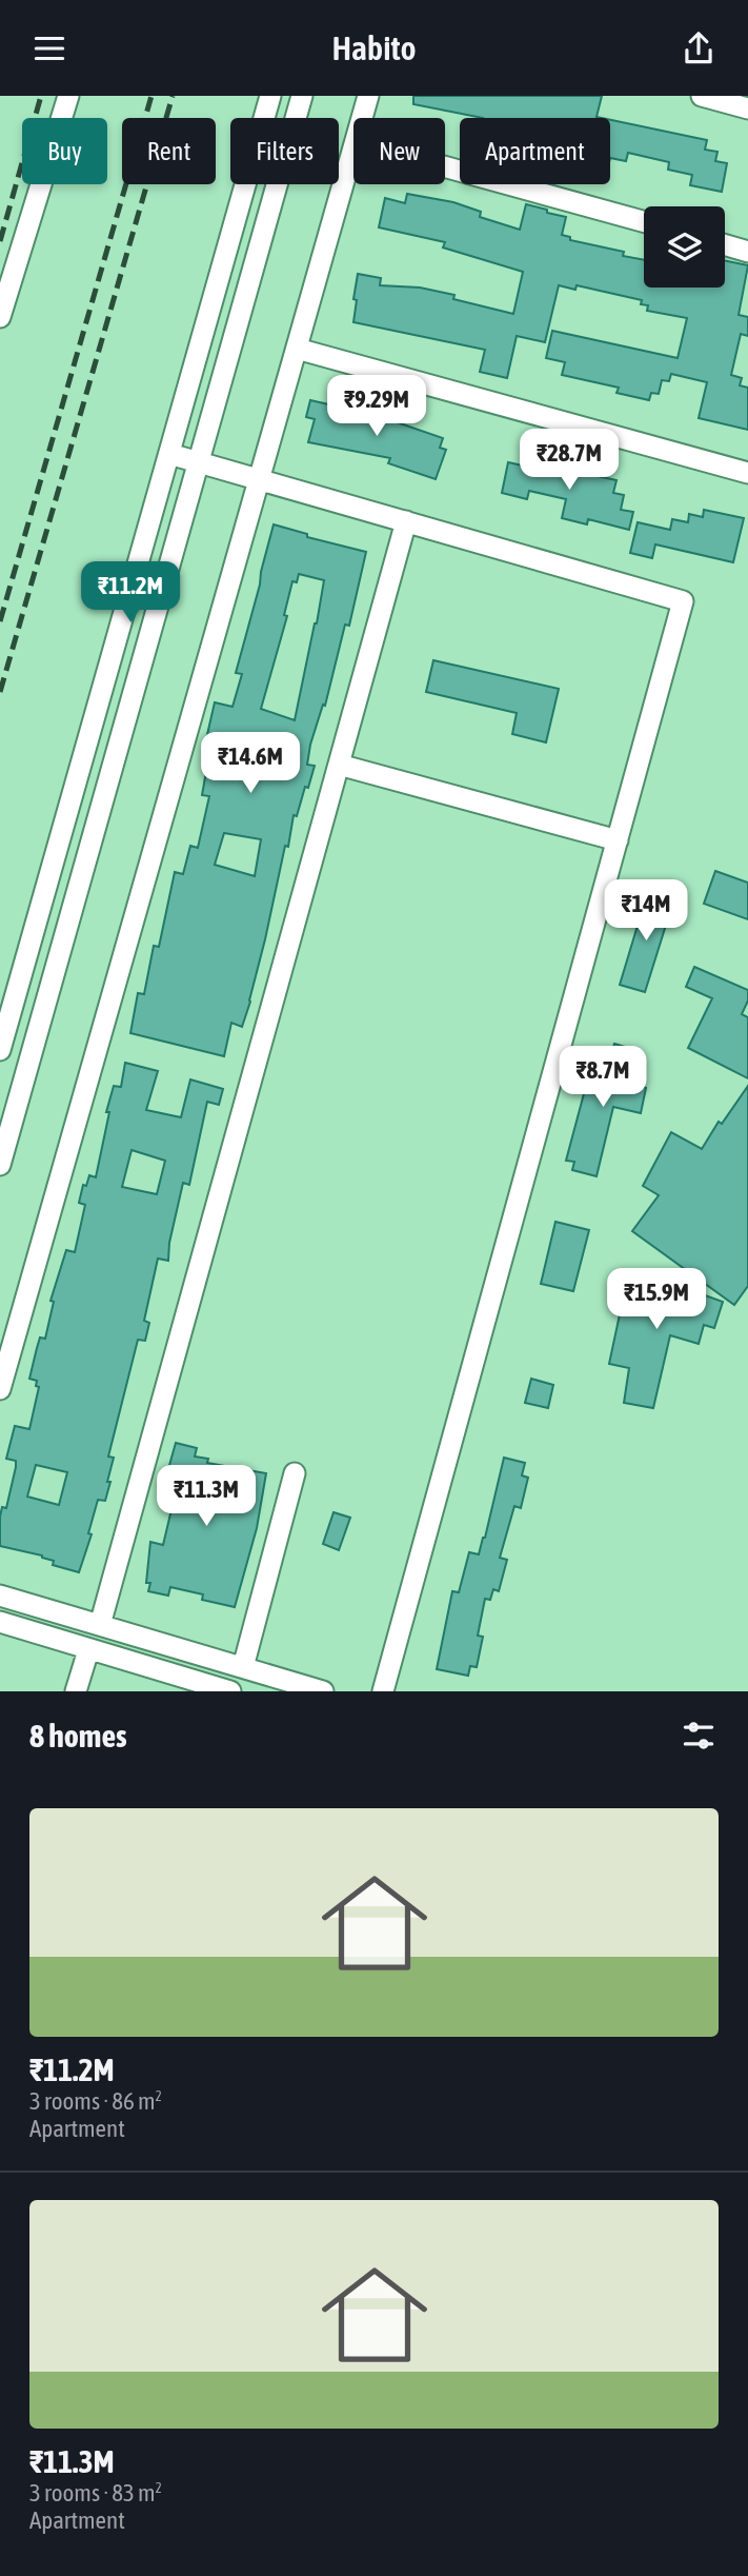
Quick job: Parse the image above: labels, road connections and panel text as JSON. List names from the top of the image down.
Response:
{
  "page": {
    "header": "Habito",
    "chip": [
      "Buy",
      "Rent",
      "Filters",
      "New",
      "Apartment"
    ],
    "price": [
      "₹9.29M",
      "₹28.7M",
      "₹11.2M",
      "₹14.6M",
      "₹14M",
      "₹8.7M",
      "₹15.9M",
      "₹11.3M"
    ],
    "heading": "8 homes",
    "list": [
      {
        "name": "₹11.2M",
        "note": "3 rooms · 86 m² · Apartment"
      },
      {
        "name": "₹11.3M",
        "note": "3 rooms · 83 m² · Apartment"
      }
    ]
  }
}
